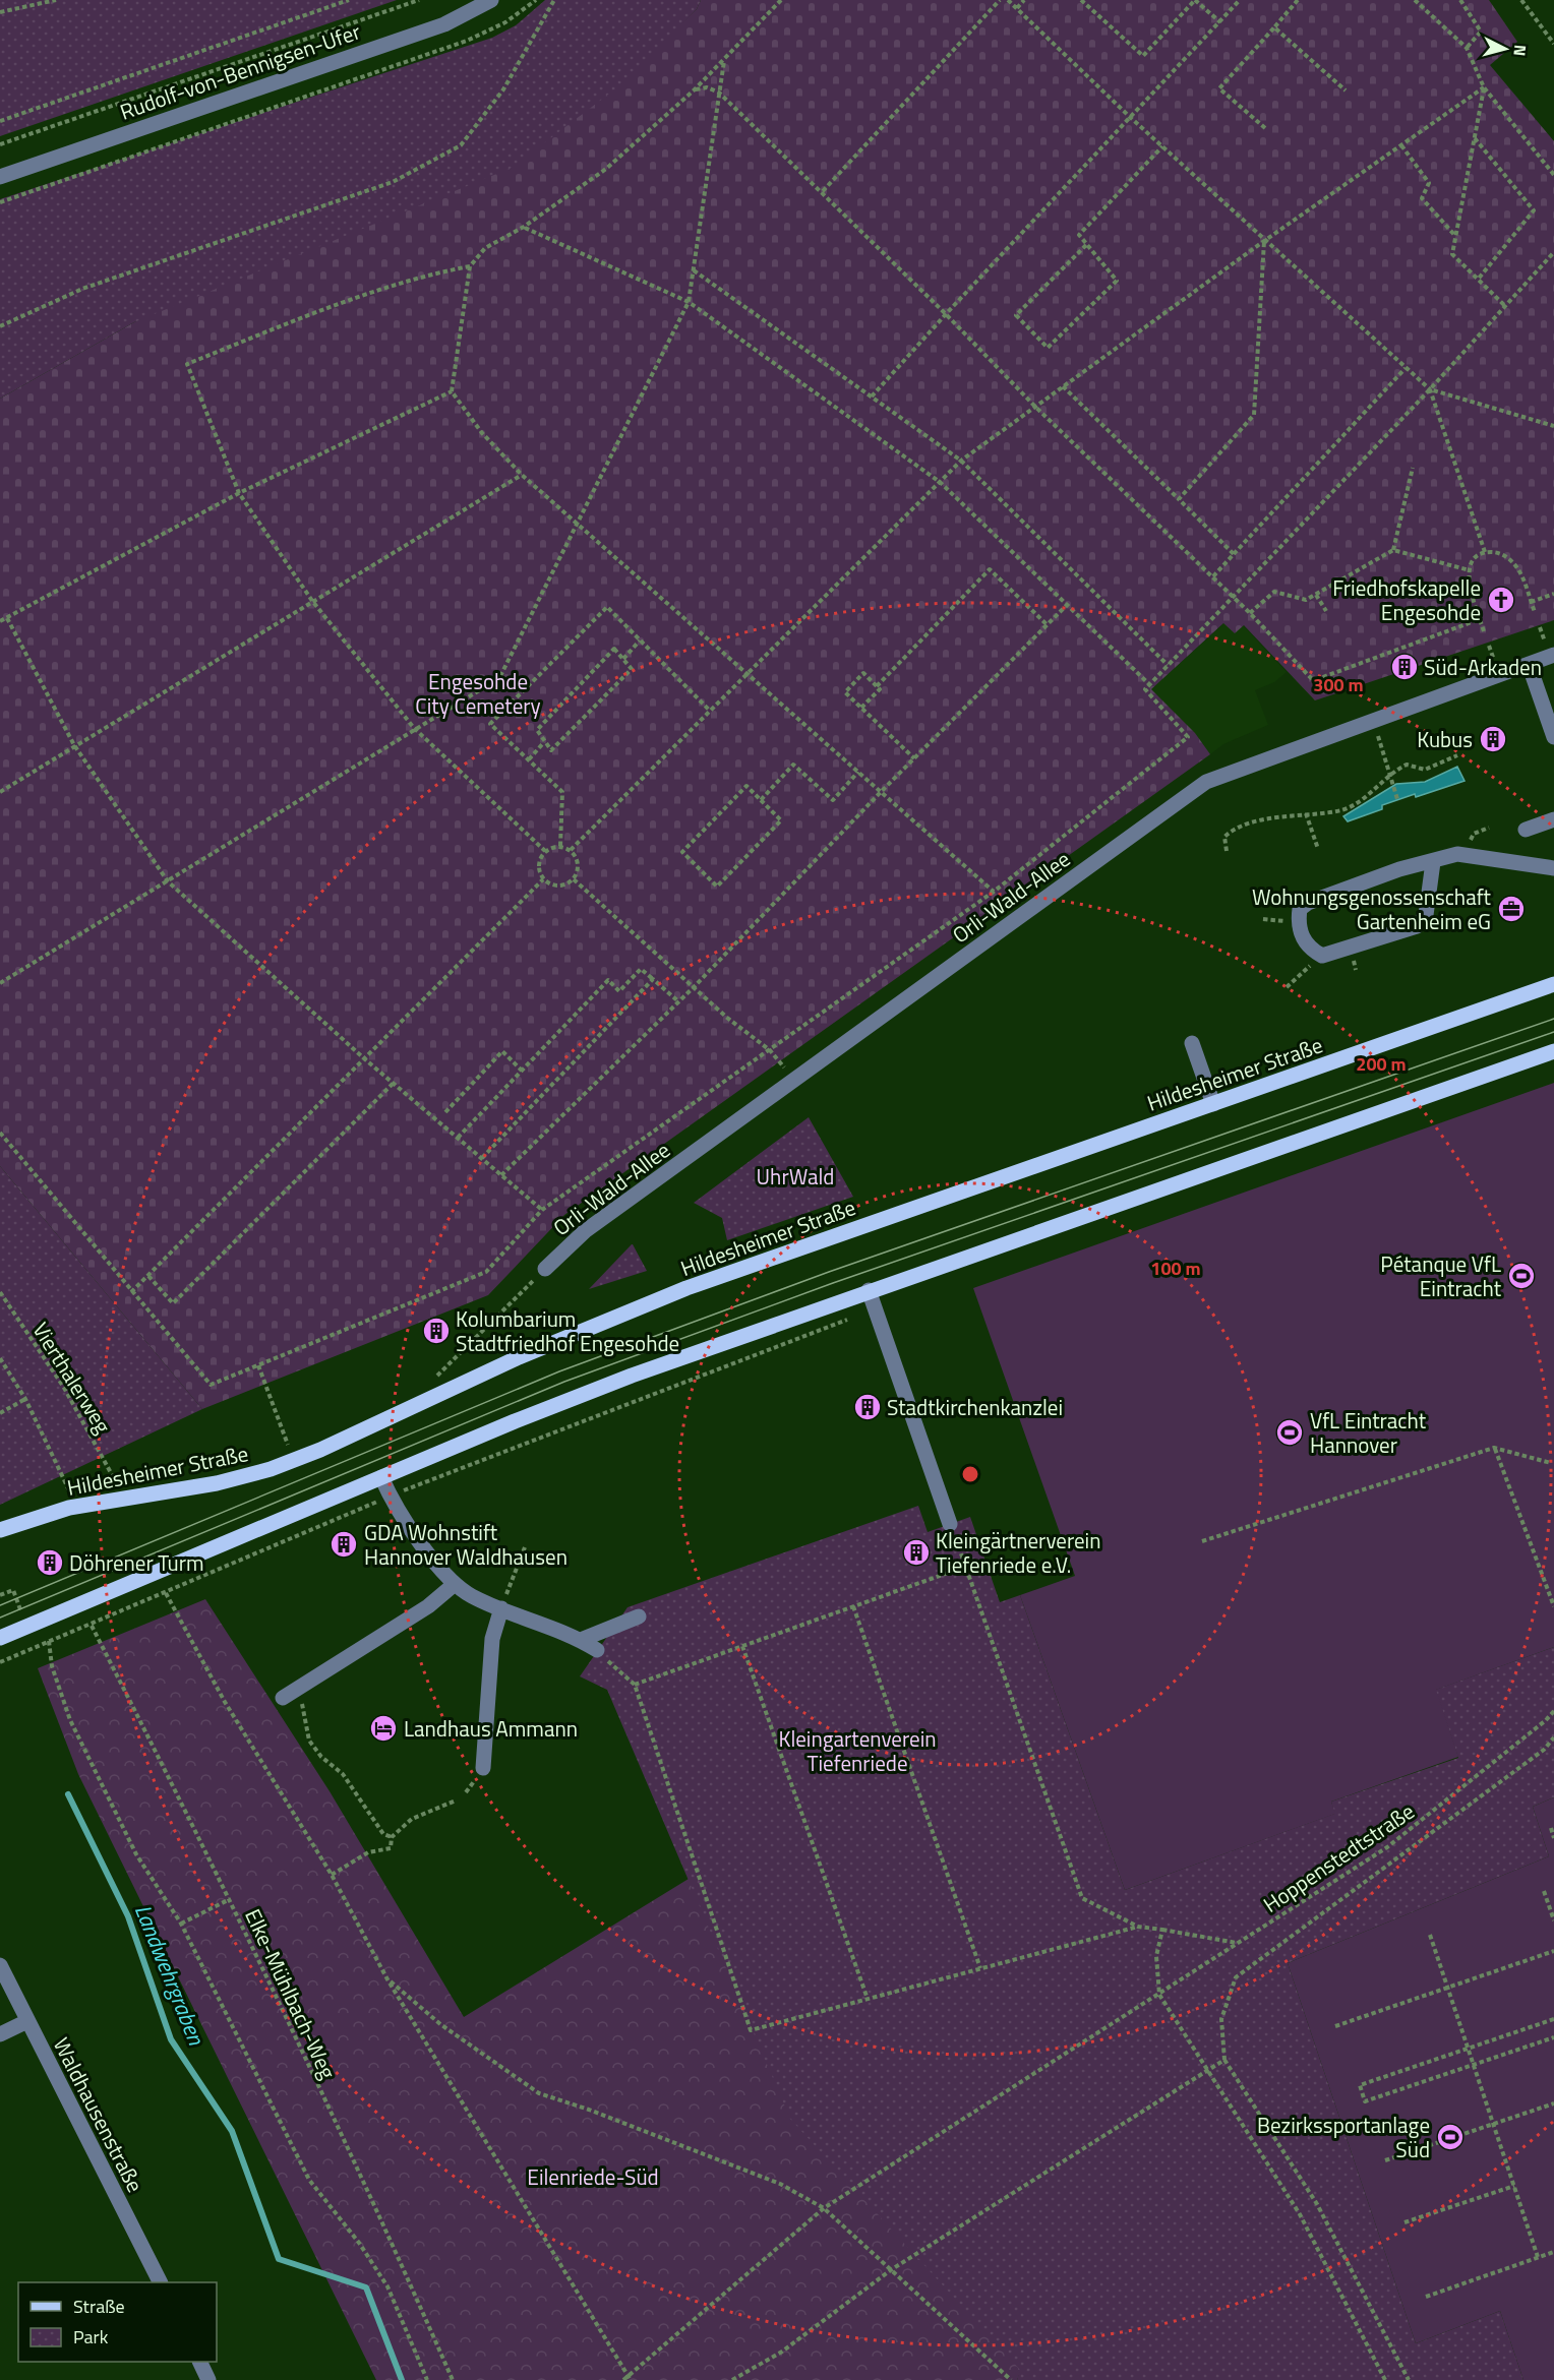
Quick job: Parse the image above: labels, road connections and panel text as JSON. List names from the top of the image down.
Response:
{
  "streets": {
    "main road": ["Hildesheimer Straße"],
    "street": ["Rudolf-von-Bennigsen-Ufer", "Orli-Wald-Allee", "Waldhausenstraße"],
    "path": ["Vierthalerweg", "Hoppenstedtstraße", "Elke-Mühlbach-Weg"]
  },
  "water": ["Landwehrgraben"],
  "parks": [
    "Engesohde City Cemetery",
    "UhrWald",
    "Kleingartenverein Tiefenriede",
    "Eilenriede-Süd"
  ],
  "places": {
    "church": ["Friedhofskapelle Engesohde"],
    "building": [
      "Süd-Arkaden",
      "Kubus",
      "Kolumbarium Stadtfriedhof Engesohde",
      "Stadtkirchenkanzlei",
      "GDA Wohnstift Hannover Waldhausen",
      "Kleingärtnerverein Tiefenriede e.V.",
      "Döhrener Turm"
    ],
    "office": ["Wohnungsgenossenschaft Gartenheim eG"],
    "sports": ["Pétanque VfL Eintracht", "VfL Eintracht Hannover", "Bezirkssportanlage Süd"],
    "hotel": ["Landhaus Ammann"]
  },
  "legend": ["Straße", "Park"],
  "north": "right",
  "rings": ["300 m", "200 m", "100 m"]
}
